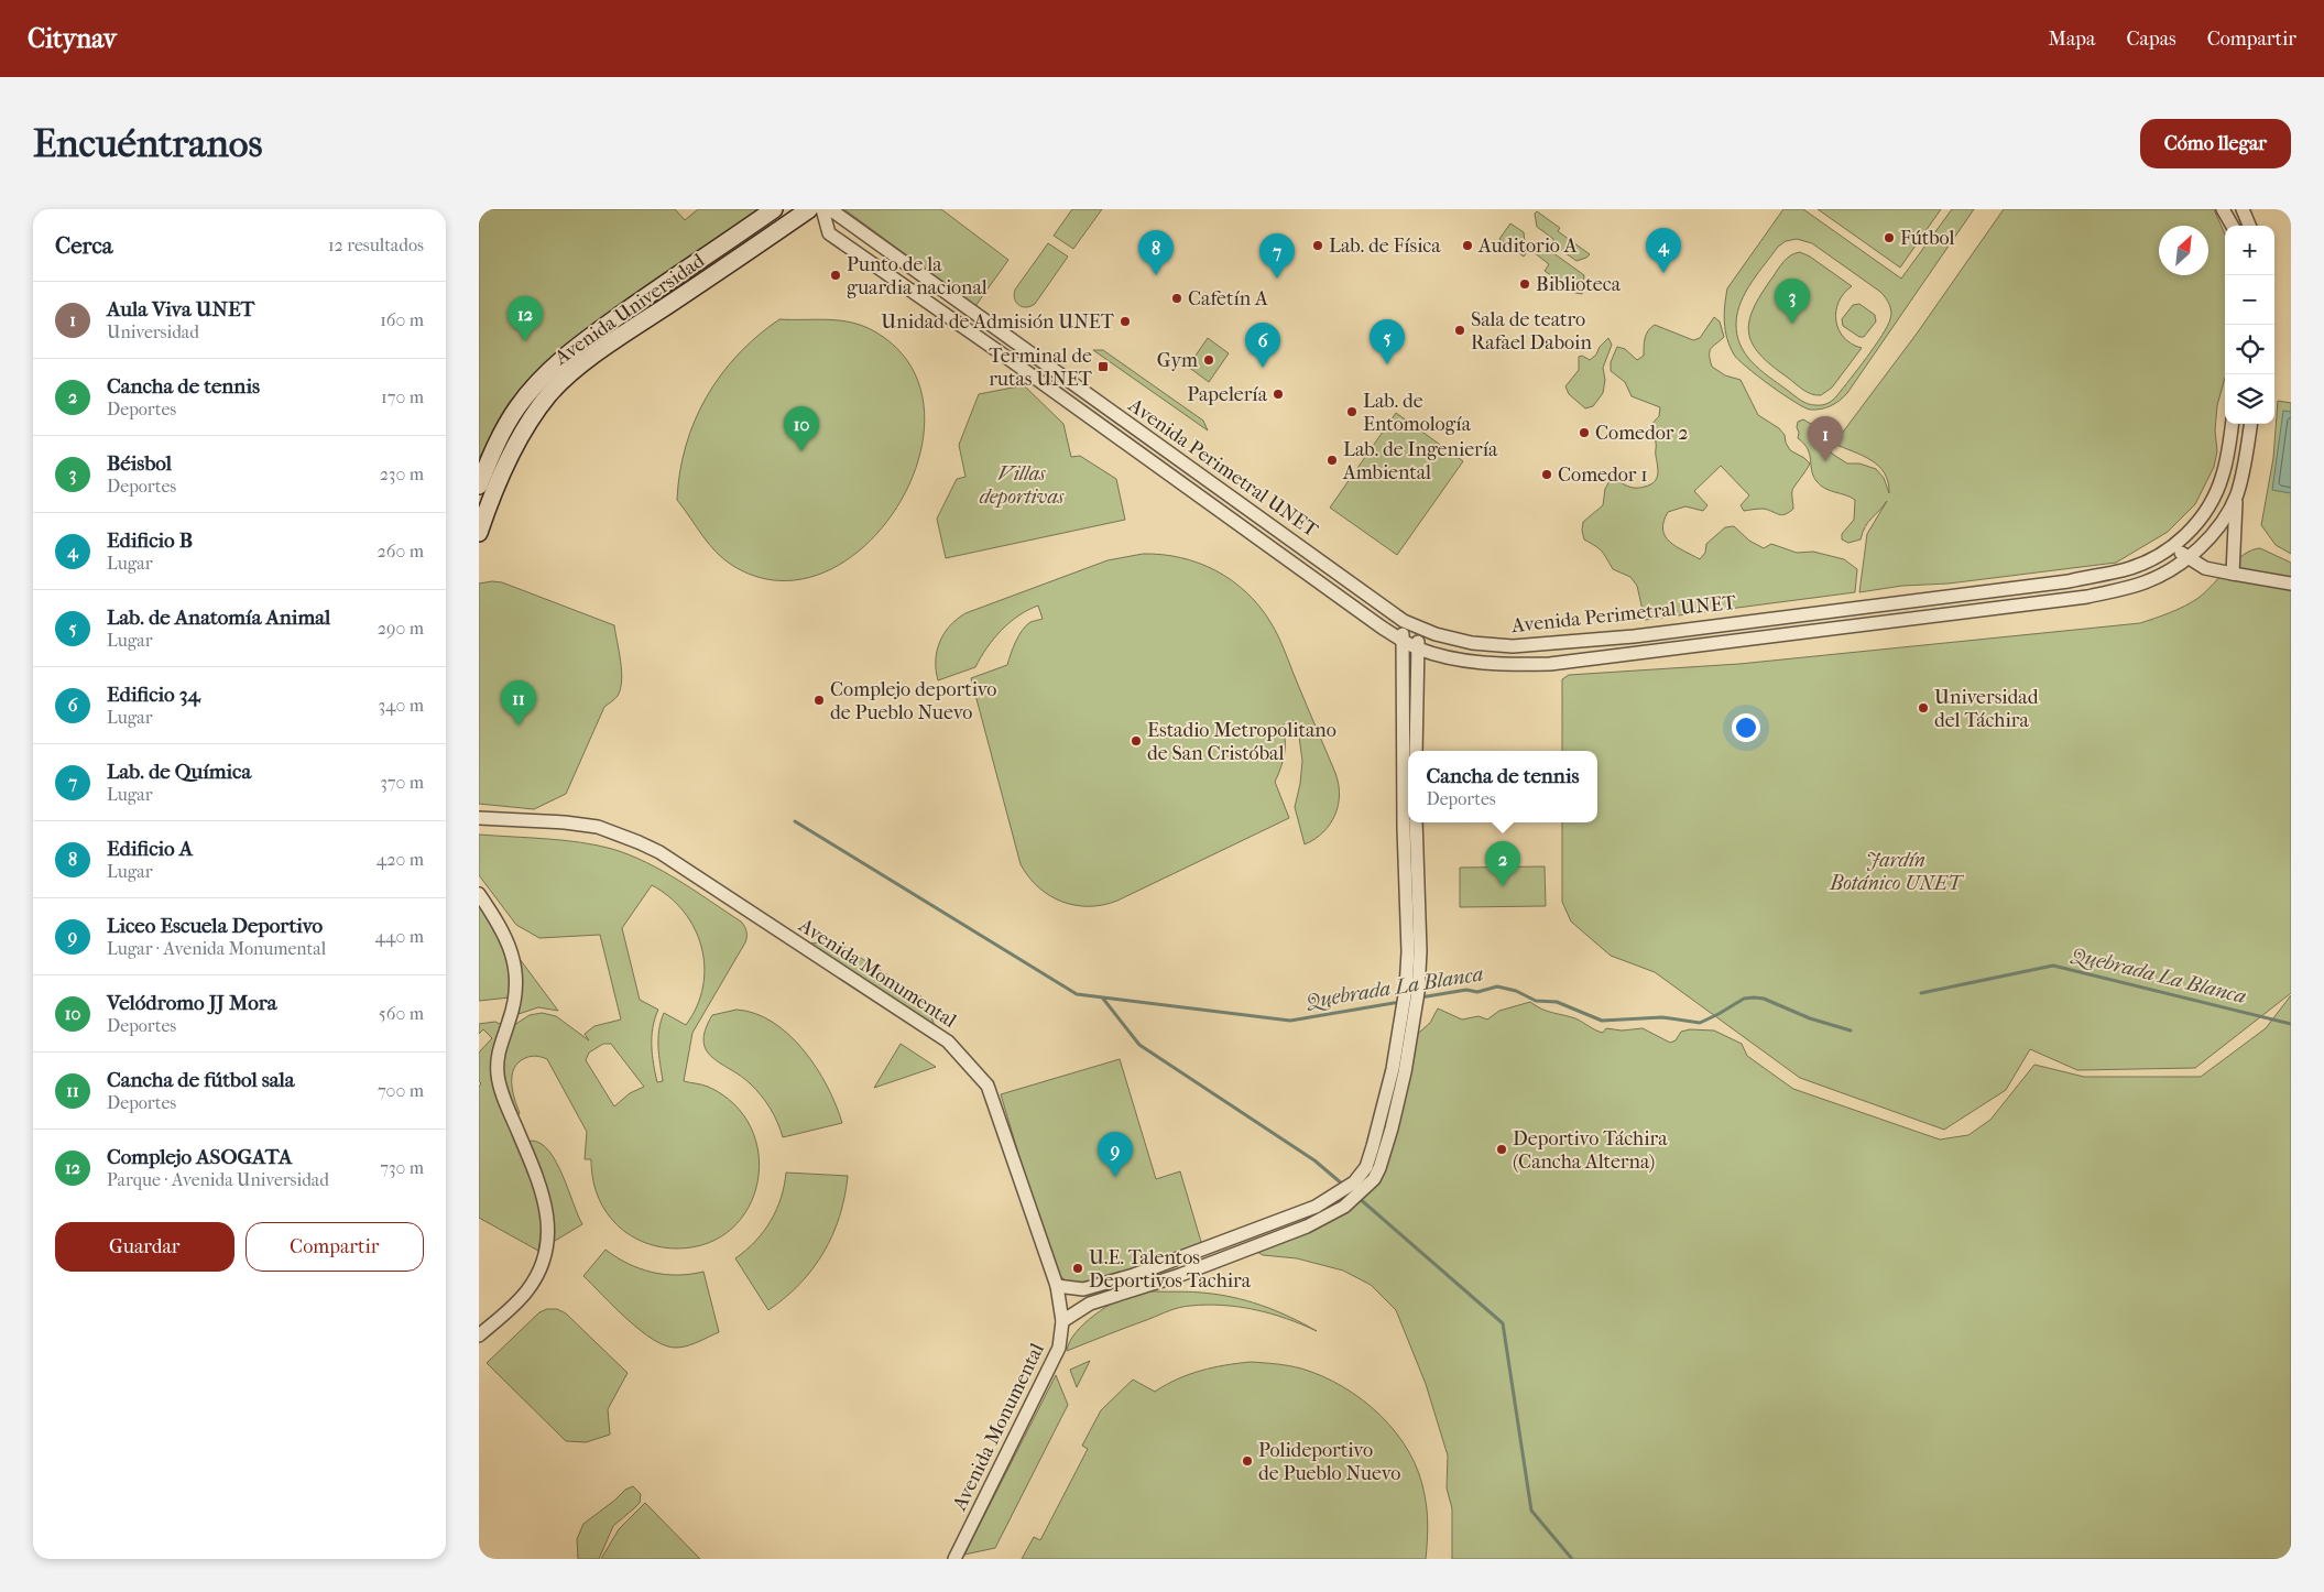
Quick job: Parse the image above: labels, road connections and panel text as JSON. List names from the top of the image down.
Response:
{
  "streets": {
    "street": ["Avenida Universidad", "Avenida Perimetral UNET", "Avenida Monumental"]
  },
  "water": ["Quebrada La Blanca"],
  "parks": ["Villas deportivas", "Jardín Botánico UNET"],
  "places": {
    "other": [
      "Fútbol",
      "Lab. de Física",
      "Auditorio A",
      "Punto de la guardia nacional",
      "Biblioteca",
      "Cafetín A",
      "Unidad de Admisión UNET",
      "Sala de teatro Rafael Daboin",
      "Gym",
      "Papelería",
      "Lab. de Entomología",
      "Comedor 2",
      "Lab. de Ingeniería Ambiental",
      "Comedor 1",
      "Complejo deportivo de Pueblo Nuevo",
      "Universidad del Táchira",
      "Estadio Metropolitano de San Cristóbal",
      "Deportivo Táchira (Cancha Alterna)",
      "U.E. Talentos Deportivos Tachira",
      "Polideportivo de Pueblo Nuevo"
    ],
    "transit": ["Terminal de rutas UNET"]
  },
  "north": "top right",
  "page": {
    "header": "Citynav",
    "nav": ["Mapa", "Capas", "Compartir"],
    "buttons": [
      "Cómo llegar",
      ["Guardar", "Compartir"]
    ],
    "title": "Encuéntranos",
    "heading": ["Cerca", "12 resultados"],
    "map_buttons": ["+", "−"],
    "pins": [
      "4",
      "8",
      "7",
      "3",
      "12",
      "5",
      "6",
      "10",
      "1",
      "11",
      "2",
      "9"
    ],
    "list": [
      {
        "mark": "1",
        "name": "Aula Viva UNET",
        "note": "Universidad",
        "value": "160 m"
      },
      {
        "mark": "2",
        "name": "Cancha de tennis",
        "note": "Deportes",
        "value": "170 m"
      },
      {
        "mark": "3",
        "name": "Béisbol",
        "note": "Deportes",
        "value": "230 m"
      },
      {
        "mark": "4",
        "name": "Edificio B",
        "note": "Lugar",
        "value": "260 m"
      },
      {
        "mark": "5",
        "name": "Lab. de Anatomía Animal",
        "note": "Lugar",
        "value": "290 m"
      },
      {
        "mark": "6",
        "name": "Edificio 34",
        "note": "Lugar",
        "value": "340 m"
      },
      {
        "mark": "7",
        "name": "Lab. de Química",
        "note": "Lugar",
        "value": "370 m"
      },
      {
        "mark": "8",
        "name": "Edificio A",
        "note": "Lugar",
        "value": "420 m"
      },
      {
        "mark": "9",
        "name": "Liceo Escuela Deportivo",
        "note": "Lugar · Avenida Monumental",
        "value": "440 m"
      },
      {
        "mark": "10",
        "name": "Velódromo JJ Mora",
        "note": "Deportes",
        "value": "560 m"
      },
      {
        "mark": "11",
        "name": "Cancha de fútbol sala",
        "note": "Deportes",
        "value": "700 m"
      },
      {
        "mark": "12",
        "name": "Complejo ASOGATA",
        "note": "Parque · Avenida Universidad",
        "value": "730 m"
      }
    ],
    "popup": ["Cancha de tennis", "Deportes"]
  }
}
